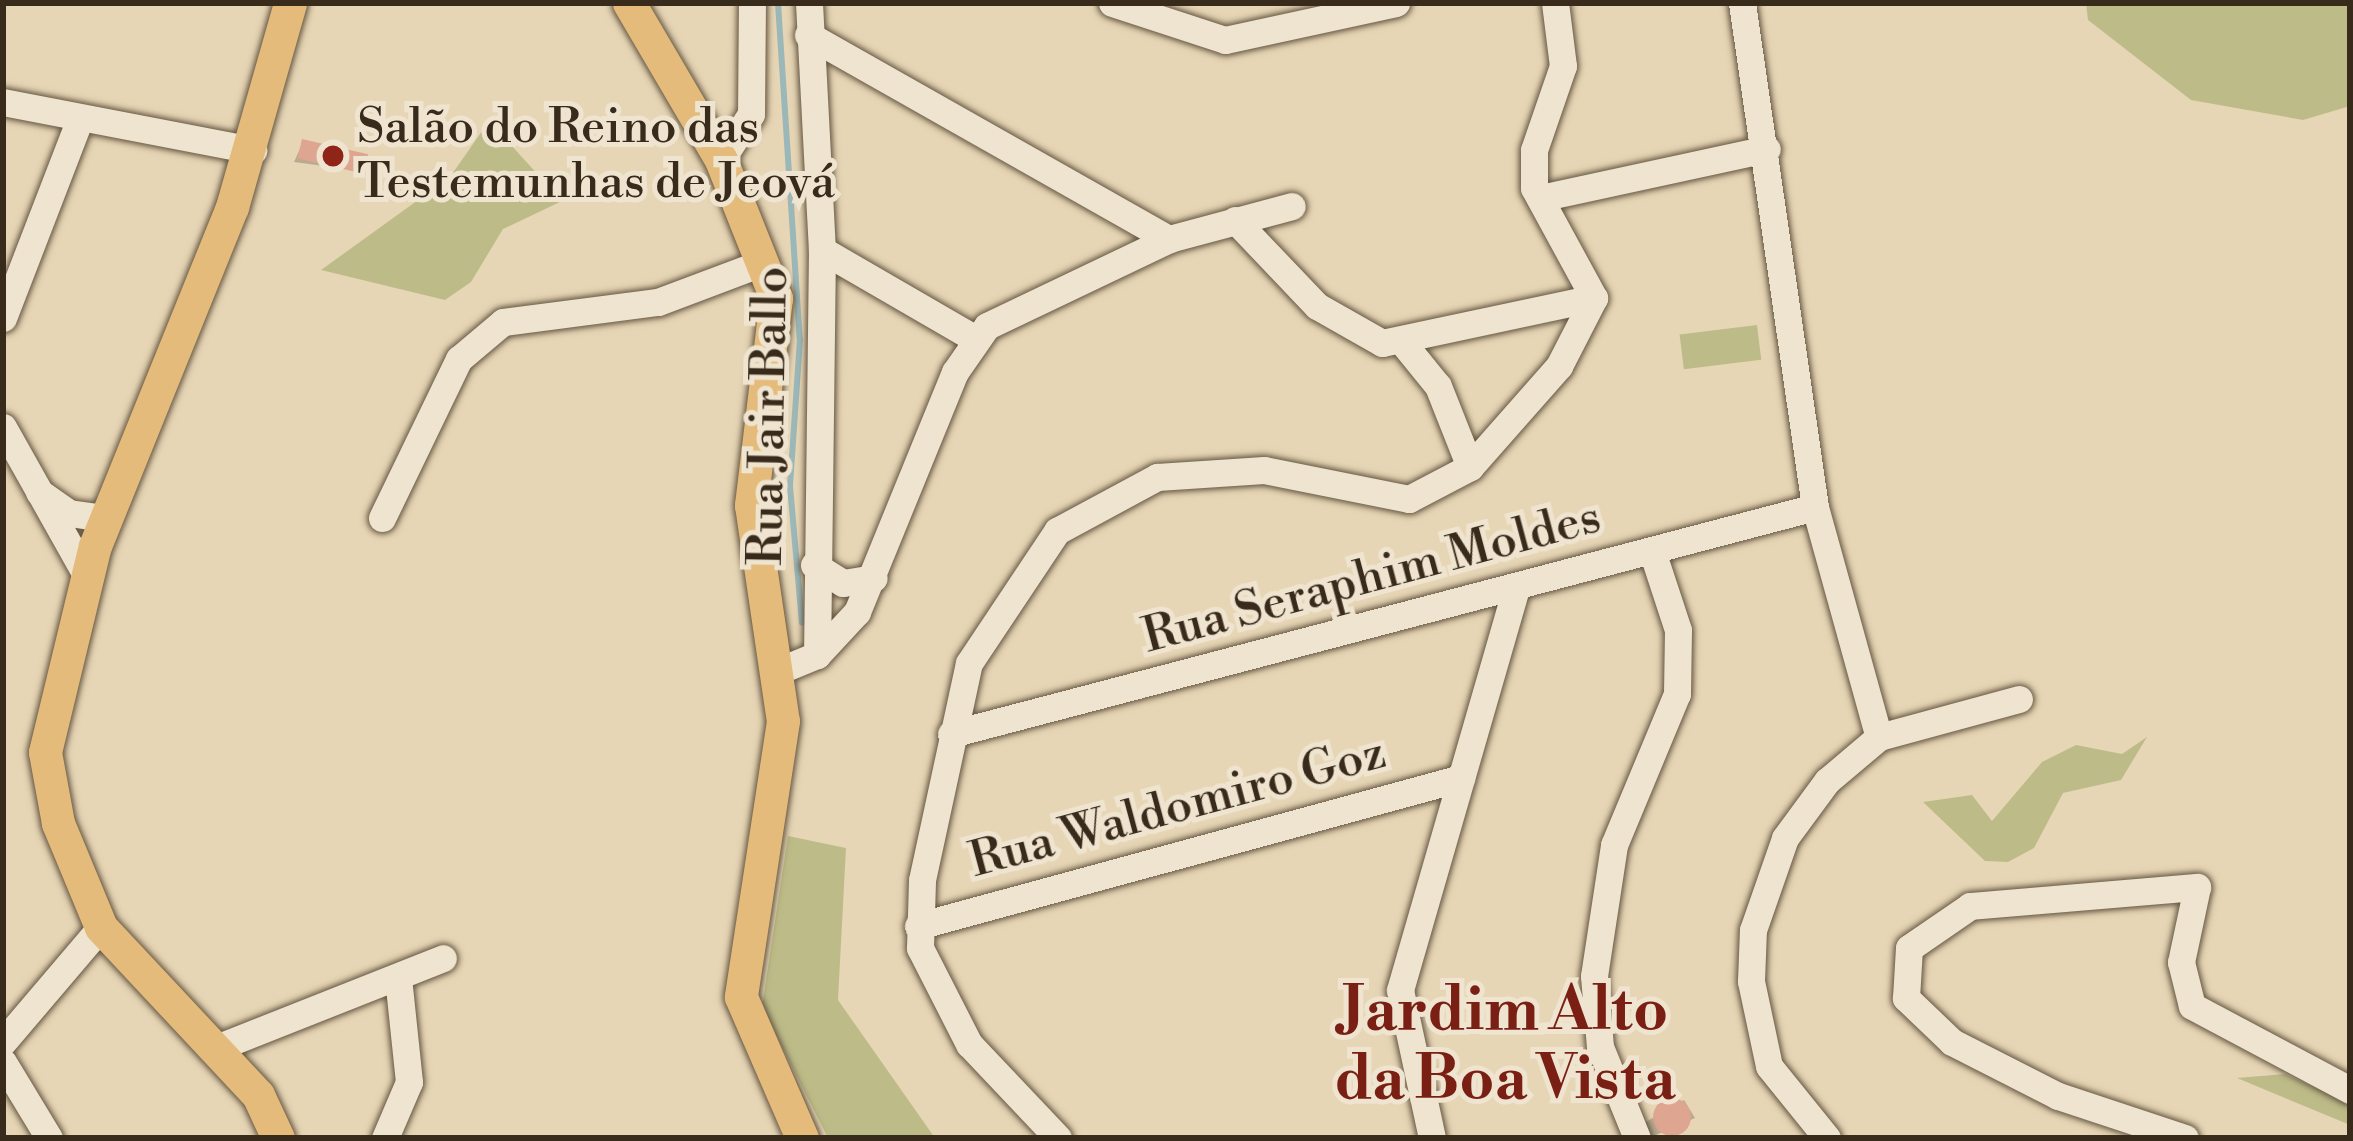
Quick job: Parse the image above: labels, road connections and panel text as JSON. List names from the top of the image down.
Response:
{
  "streets": {
    "street": ["Rua Jair Ballo", "Rua Seraphim Moldes", "Rua Waldomiro Goz"]
  },
  "districts": ["Jardim Alto da Boa Vista"],
  "places": ["Salão do Reino das Testemunhas de Jeová"]
}
